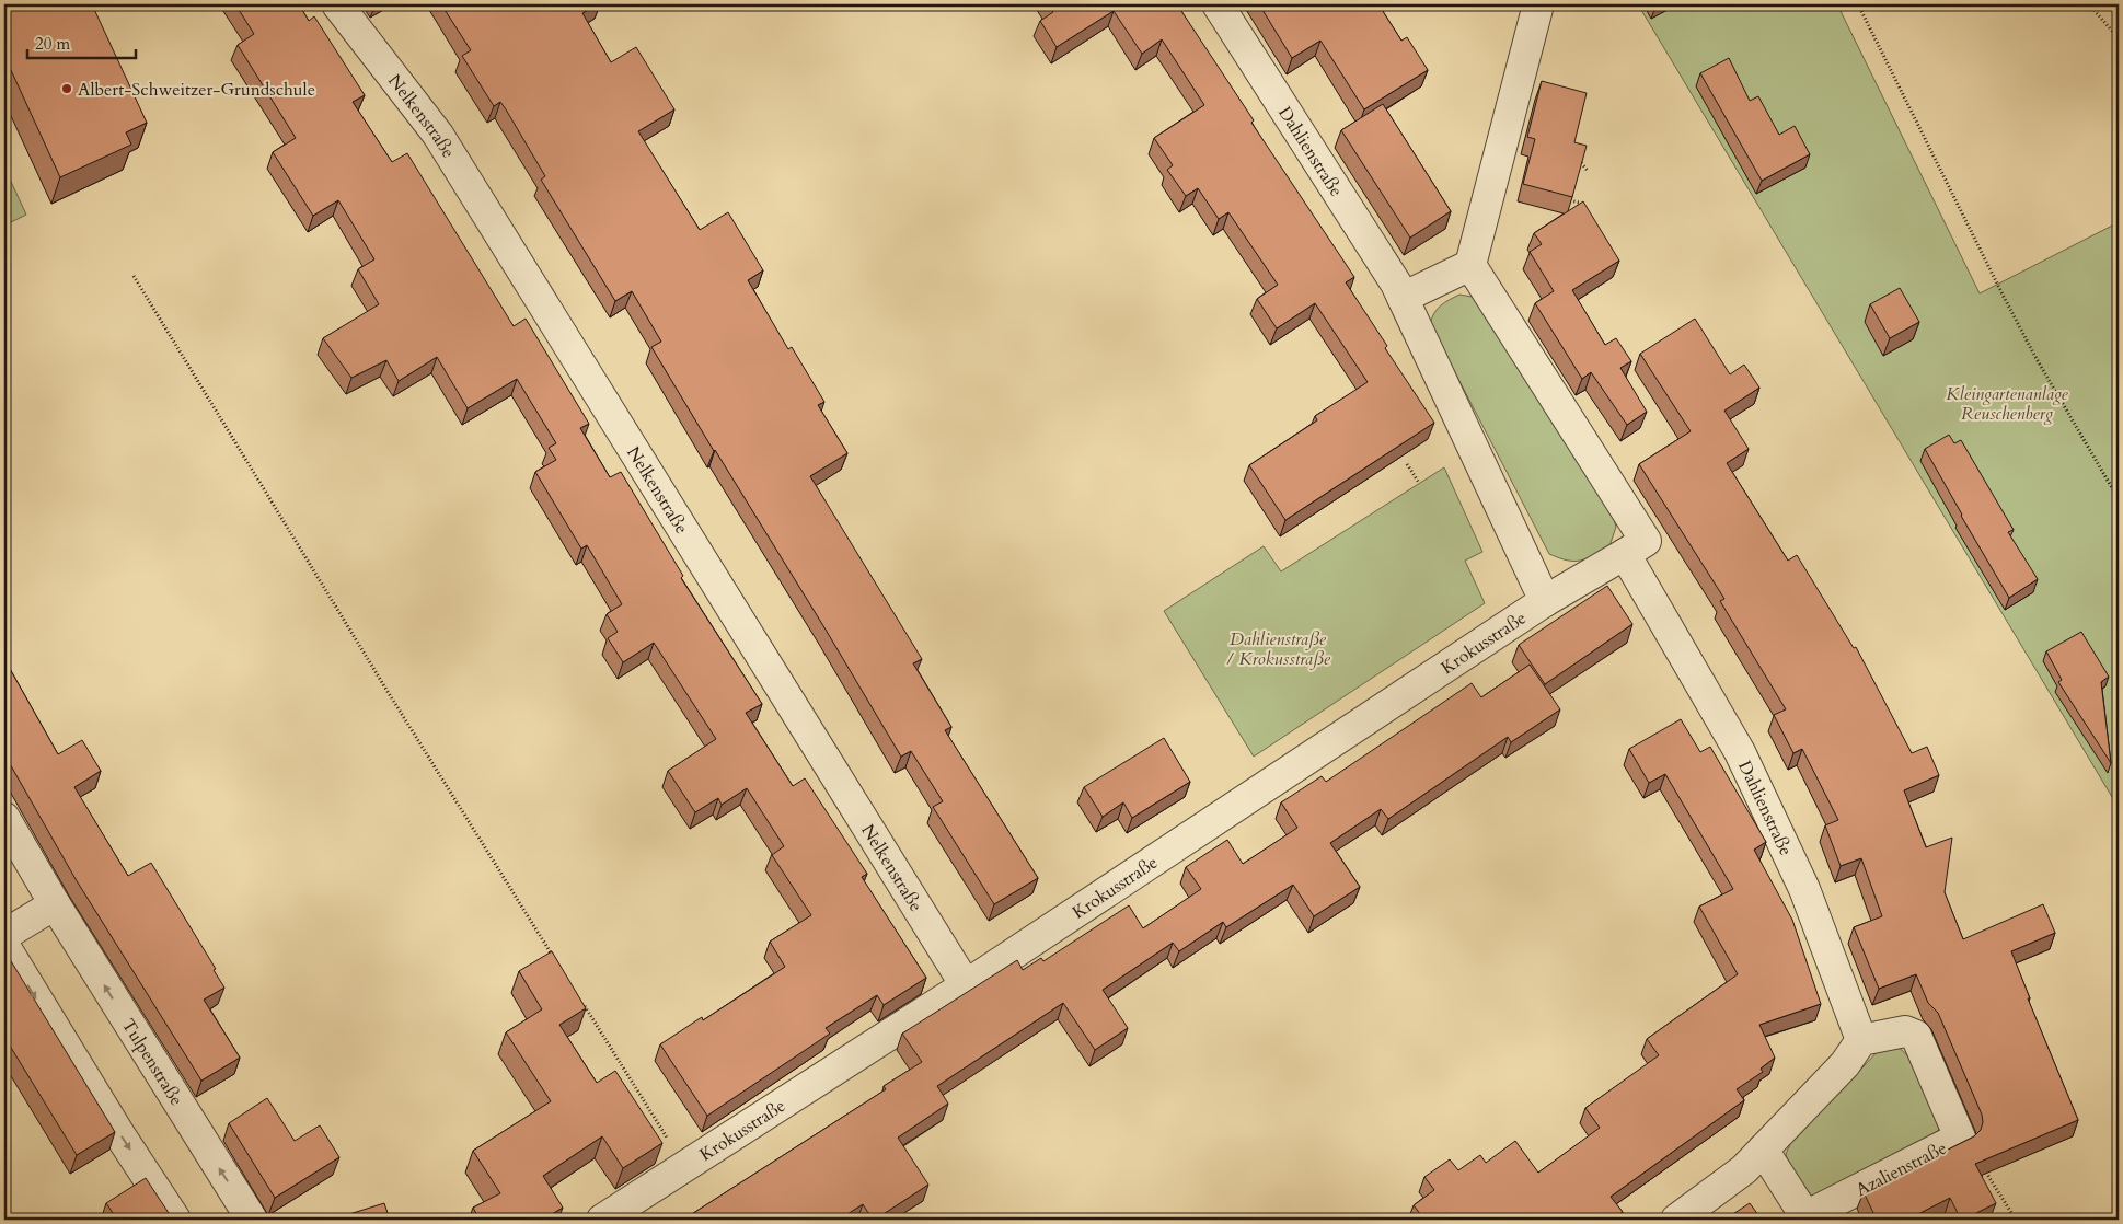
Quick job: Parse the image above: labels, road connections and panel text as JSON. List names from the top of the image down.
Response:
{
  "streets": {
    "street": [
      "Nelkenstraße",
      "Dahlienstraße",
      "Krokusstraße",
      "Tulpenstraße",
      "Azalienstraße"
    ]
  },
  "crossings": [
    ["Nelkenstraße", "Krokusstraße"],
    ["Dahlienstraße", "Krokusstraße"],
    ["Dahlienstraße", "Azalienstraße"]
  ],
  "parks": ["Kleingartenanlage Reuschenberg", "Dahlienstraße / Krokusstraße"],
  "places": ["Albert-Schweitzer-Grundschule"],
  "scale_bar": "20 m"
}
